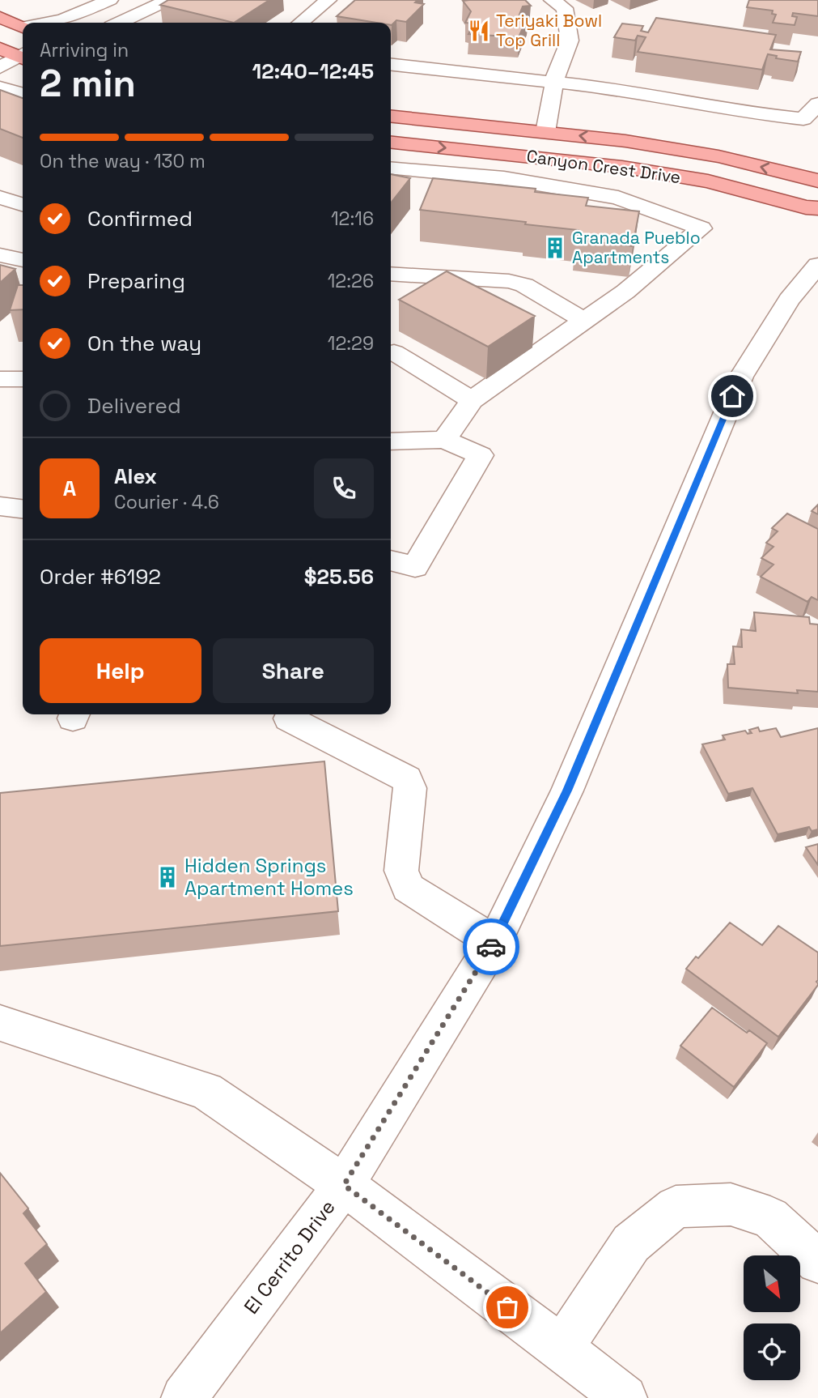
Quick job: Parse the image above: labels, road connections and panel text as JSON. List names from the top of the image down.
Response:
{
  "streets": {
    "main road": ["Canyon Crest Drive"],
    "street": ["El Cerrito Drive"]
  },
  "places": {
    "restaurant": ["Teriyaki Bowl Top Grill"],
    "building": ["Granada Pueblo Apartments", "Hidden Springs Apartment Homes"]
  },
  "north": "bottom right",
  "page": {
    "heading": ["2 min", "Arriving in", "12:40–12:45"],
    "panel": [
      "Alex",
      "Courier · 4.6",
      "Order #6192",
      "$25.56"
    ],
    "bar": "On the way · 130 m",
    "list": [
      ["Confirmed", "12:16"],
      ["Preparing", "12:26"],
      ["On the way", "12:29"],
      "Delivered"
    ],
    "round": "A",
    "buttons": ["Help", "Share"]
  }
}
